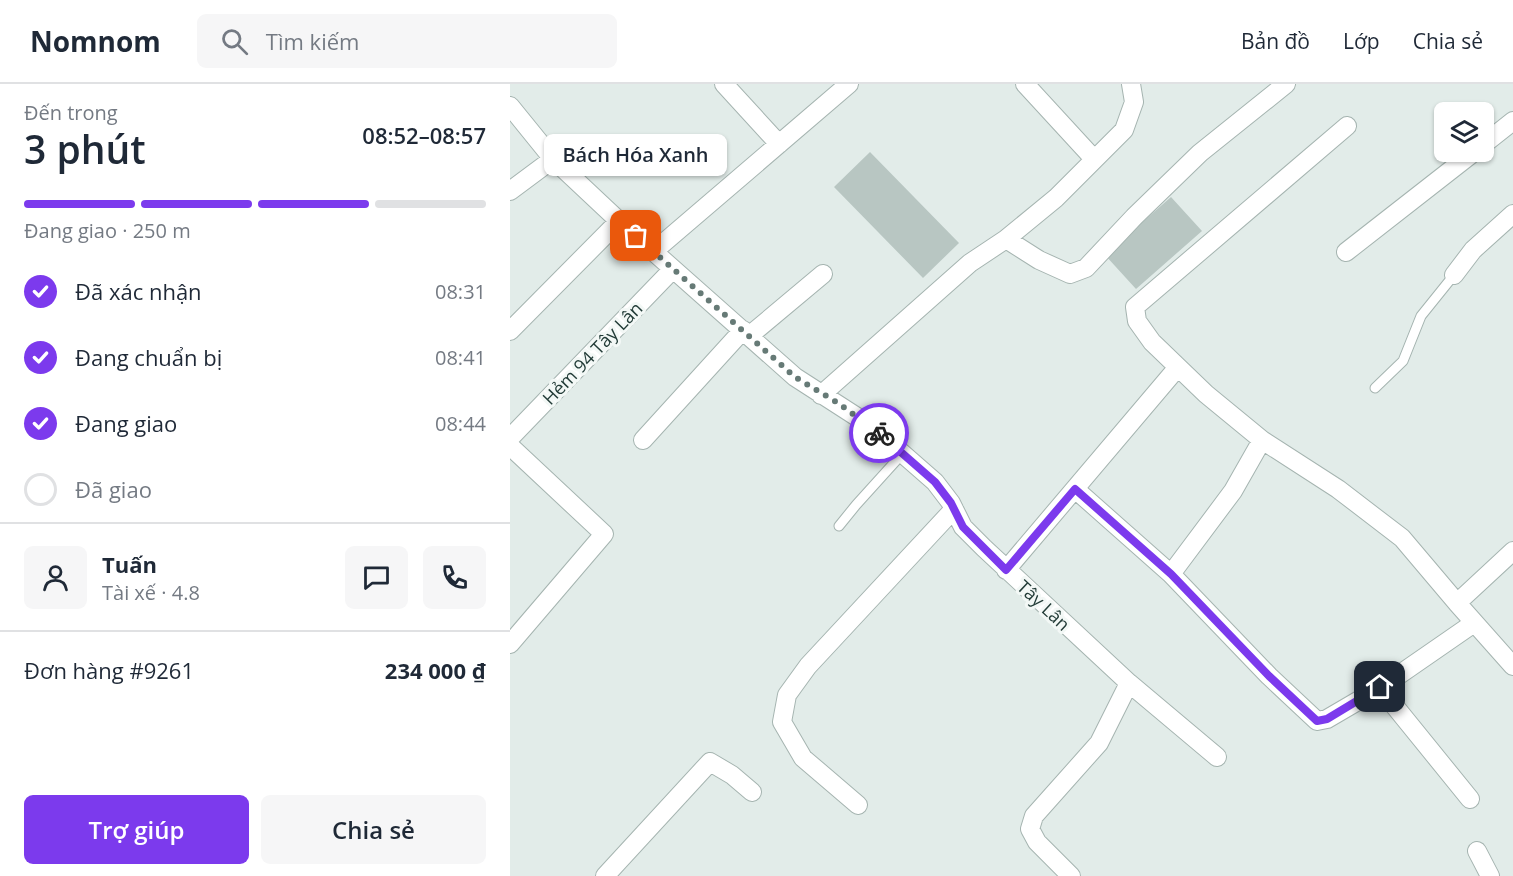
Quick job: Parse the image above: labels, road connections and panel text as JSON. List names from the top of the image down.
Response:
{
  "streets": {
    "street": ["Hẻm 94 Tây Lân", "Tây Lân"]
  },
  "crossings": [
    ["Hẻm 94 Tây Lân", "Tây Lân"]
  ],
  "places": ["Bách Hóa Xanh"],
  "page": {
    "header": "Nomnom",
    "search": "Tìm kiếm",
    "nav": ["Bản đồ", "Lớp", "Chia sẻ"],
    "heading": ["3 phút", "Đến trong", "08:52–08:57"],
    "panel": [
      "Tuấn",
      "Tài xế · 4.8",
      "Đơn hàng #9261",
      "234 000 ₫"
    ],
    "bubble": "Bách Hóa Xanh",
    "bar": "Đang giao · 250 m",
    "list": [
      ["Đã xác nhận", "08:31"],
      ["Đang chuẩn bị", "08:41"],
      ["Đang giao", "08:44"],
      "Đã giao"
    ],
    "buttons": ["Trợ giúp", "Chia sẻ"]
  }
}
